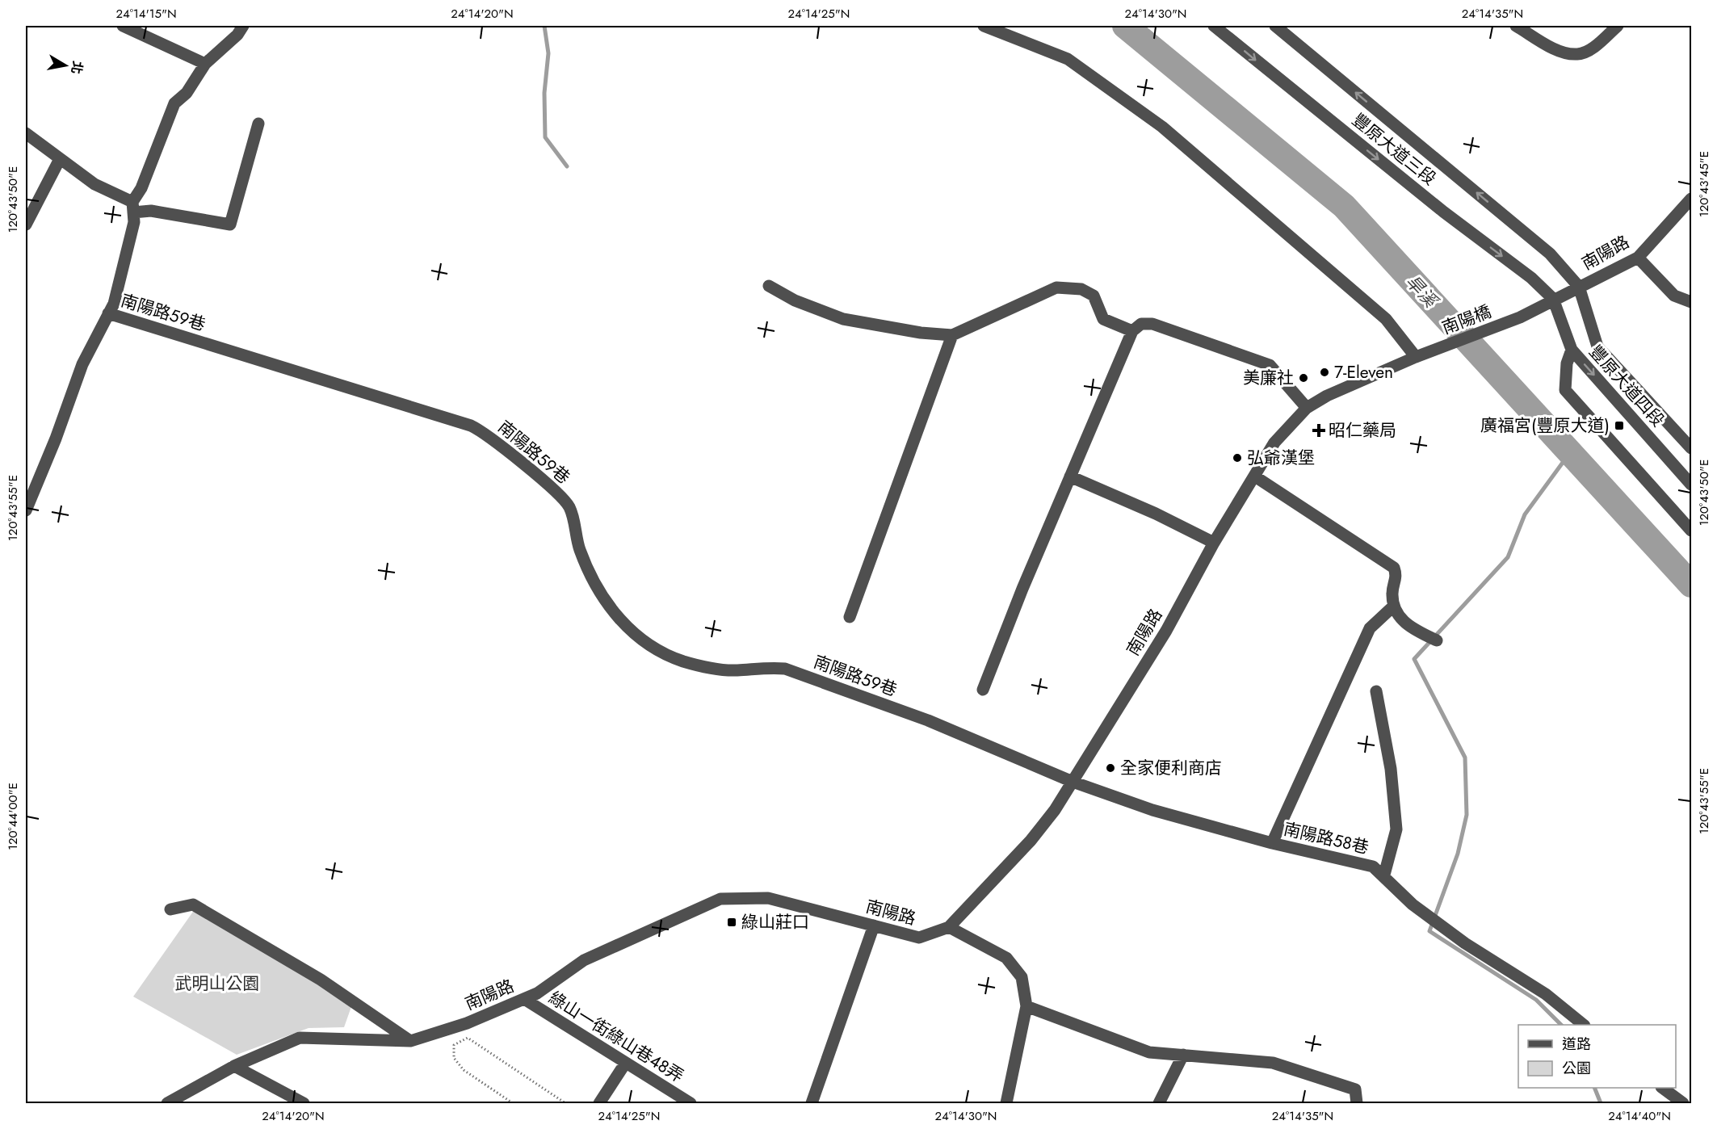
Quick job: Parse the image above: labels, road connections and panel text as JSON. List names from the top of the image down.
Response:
{
  "streets": {
    "street": [
      "豐原大道三段",
      "南陽路",
      "南陽路59巷",
      "南陽橋",
      "豐原大道四段",
      "南陽路58巷",
      "綠山一街綠山巷48弄"
    ]
  },
  "crossings": [
    ["豐原大道三段", "南陽路"],
    ["豐原大道三段", "豐原大道四段"],
    ["南陽路", "南陽路59巷"],
    ["南陽路", "南陽橋"],
    ["南陽路", "豐原大道四段"],
    ["南陽路", "南陽路58巷"],
    ["南陽路", "綠山一街綠山巷48弄"],
    ["南陽路59巷", "南陽路58巷"]
  ],
  "water": ["旱溪"],
  "parks": ["武明山公園"],
  "places": {
    "other": [
      "7-Eleven",
      "美廉社",
      "弘爺漢堡",
      "全家便利商店"
    ],
    "transit": ["廣福宮(豐原大道)", "綠山莊口"],
    "health": ["昭仁藥局"]
  },
  "legend": ["道路", "公園"],
  "north": "right",
  "coordinates": [
    "24°14'15\"N",
    "24°14'20\"N",
    "24°14'25\"N",
    "24°14'30\"N",
    "24°14'35\"N",
    "120°43'45\"E",
    "120°43'50\"E",
    "120°43'55\"E",
    "120°44'00\"E",
    "24°14'40\"N"
  ]
}
